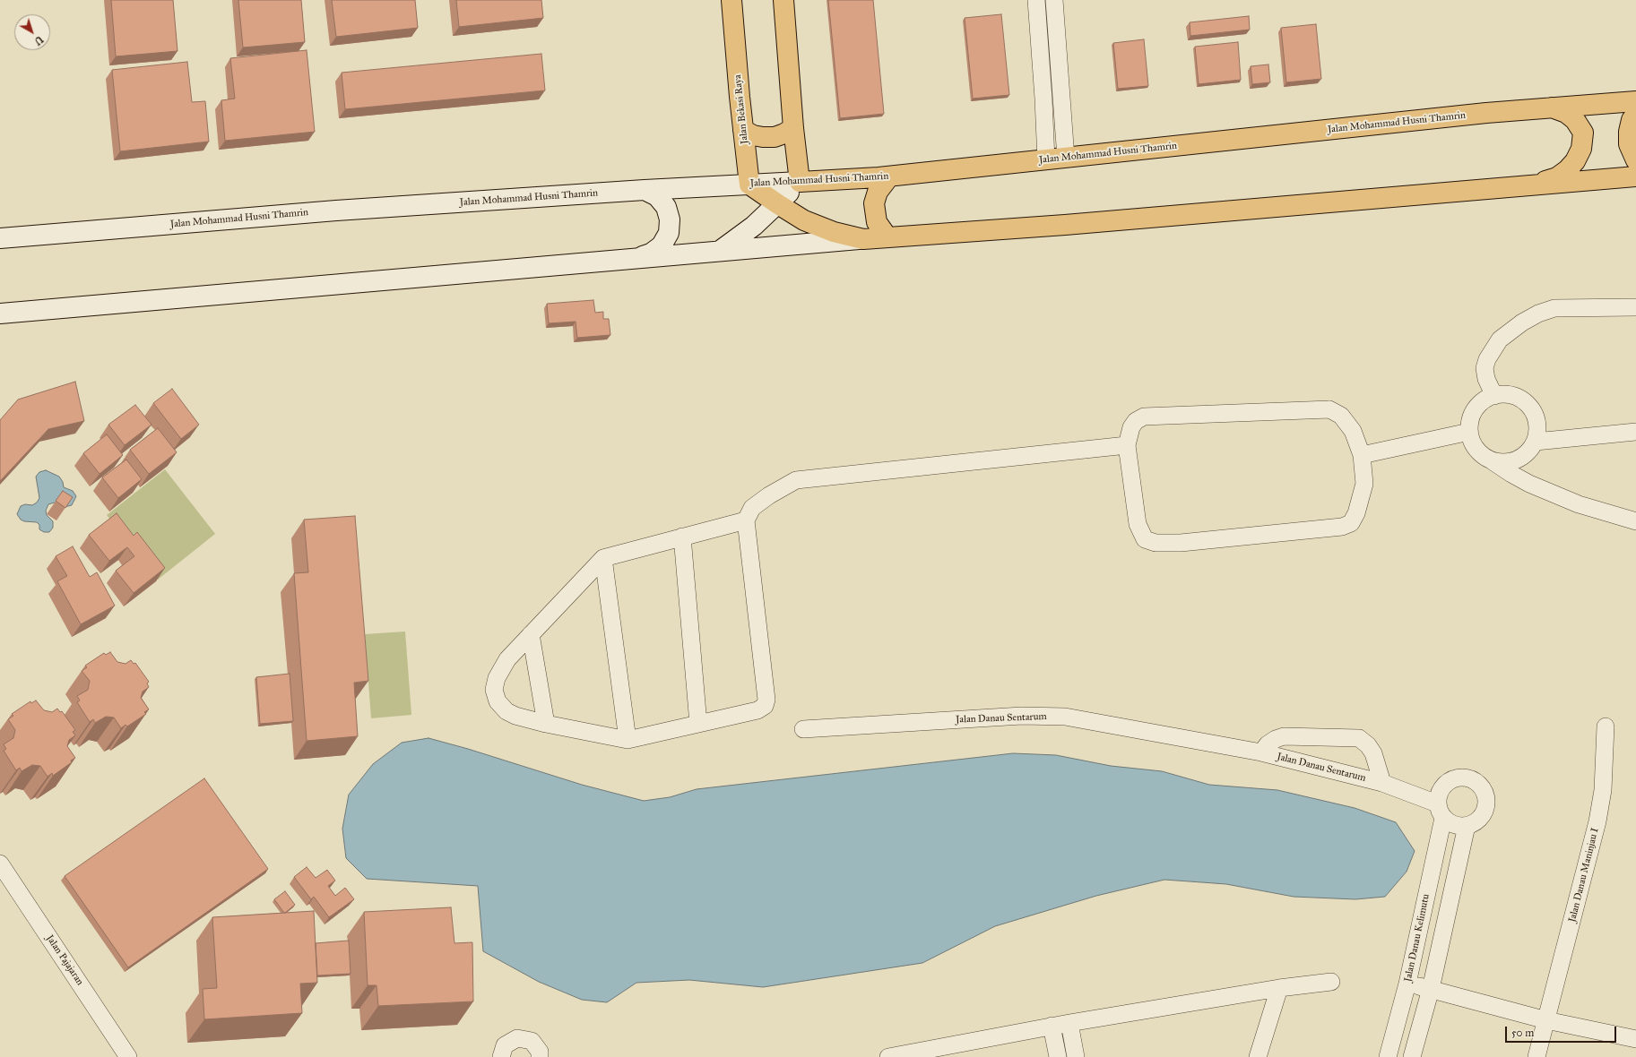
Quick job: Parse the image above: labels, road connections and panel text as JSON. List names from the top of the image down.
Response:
{
  "streets": {
    "main road": ["Jalan Bekasi Raya", "Jalan Mohammad Husni Thamrin"],
    "street": [
      "Jalan Danau Sentarum",
      "Jalan Danau Maninjau I",
      "Jalan Danau Kelimutu",
      "Jalan Pajajaran"
    ]
  },
  "crossings": [
    ["Jalan Bekasi Raya", "Jalan Mohammad Husni Thamrin"],
    ["Jalan Danau Sentarum", "Jalan Danau Kelimutu"]
  ],
  "scale_bar": "50 m",
  "north": "bottom right"
}
